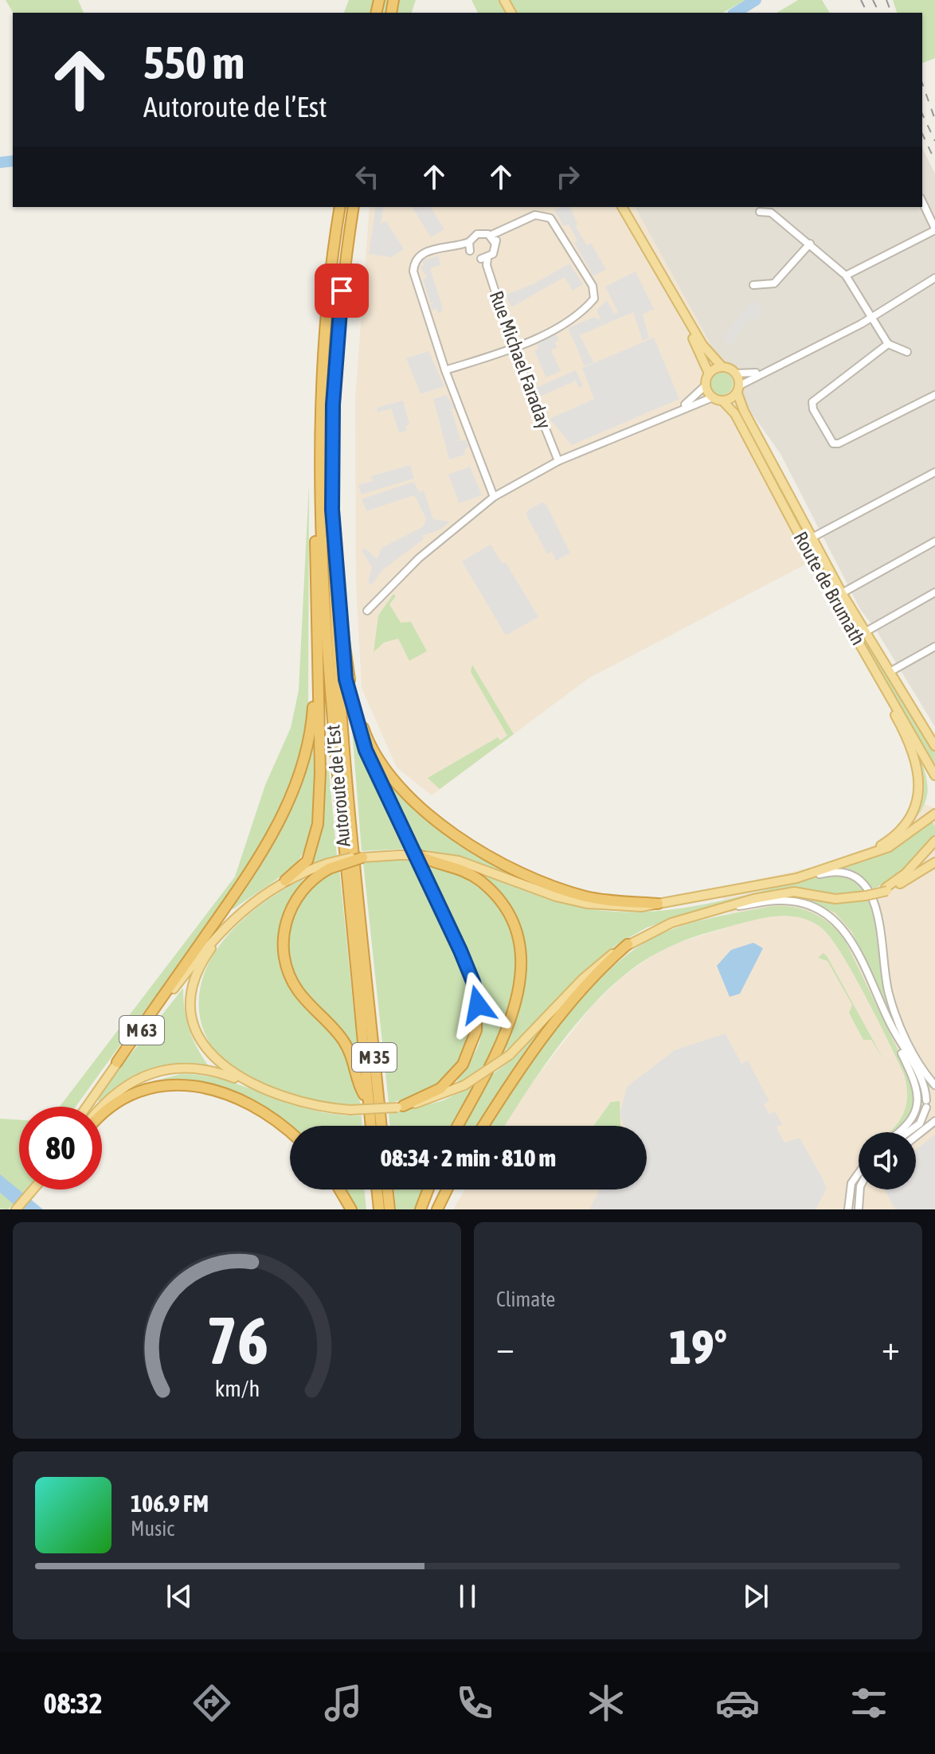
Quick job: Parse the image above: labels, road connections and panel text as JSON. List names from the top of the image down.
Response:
{
  "streets": {
    "highway": ["Autoroute de l’Est", "M 35"],
    "main road": ["Route de Brumath", "M 63"],
    "street": ["Rue Michael Faraday"]
  },
  "page": {
    "turn": ["550 m", "Autoroute de l’Est"],
    "limit": "80",
    "trip": "08:34 · 2 min · 810 m",
    "tile": "Climate",
    "heat": ["−", "19°", "+"],
    "song": ["106.9 FM", "Music"],
    "tabs": "08:32",
    "gauge": ["76", "km/h"]
  }
}
